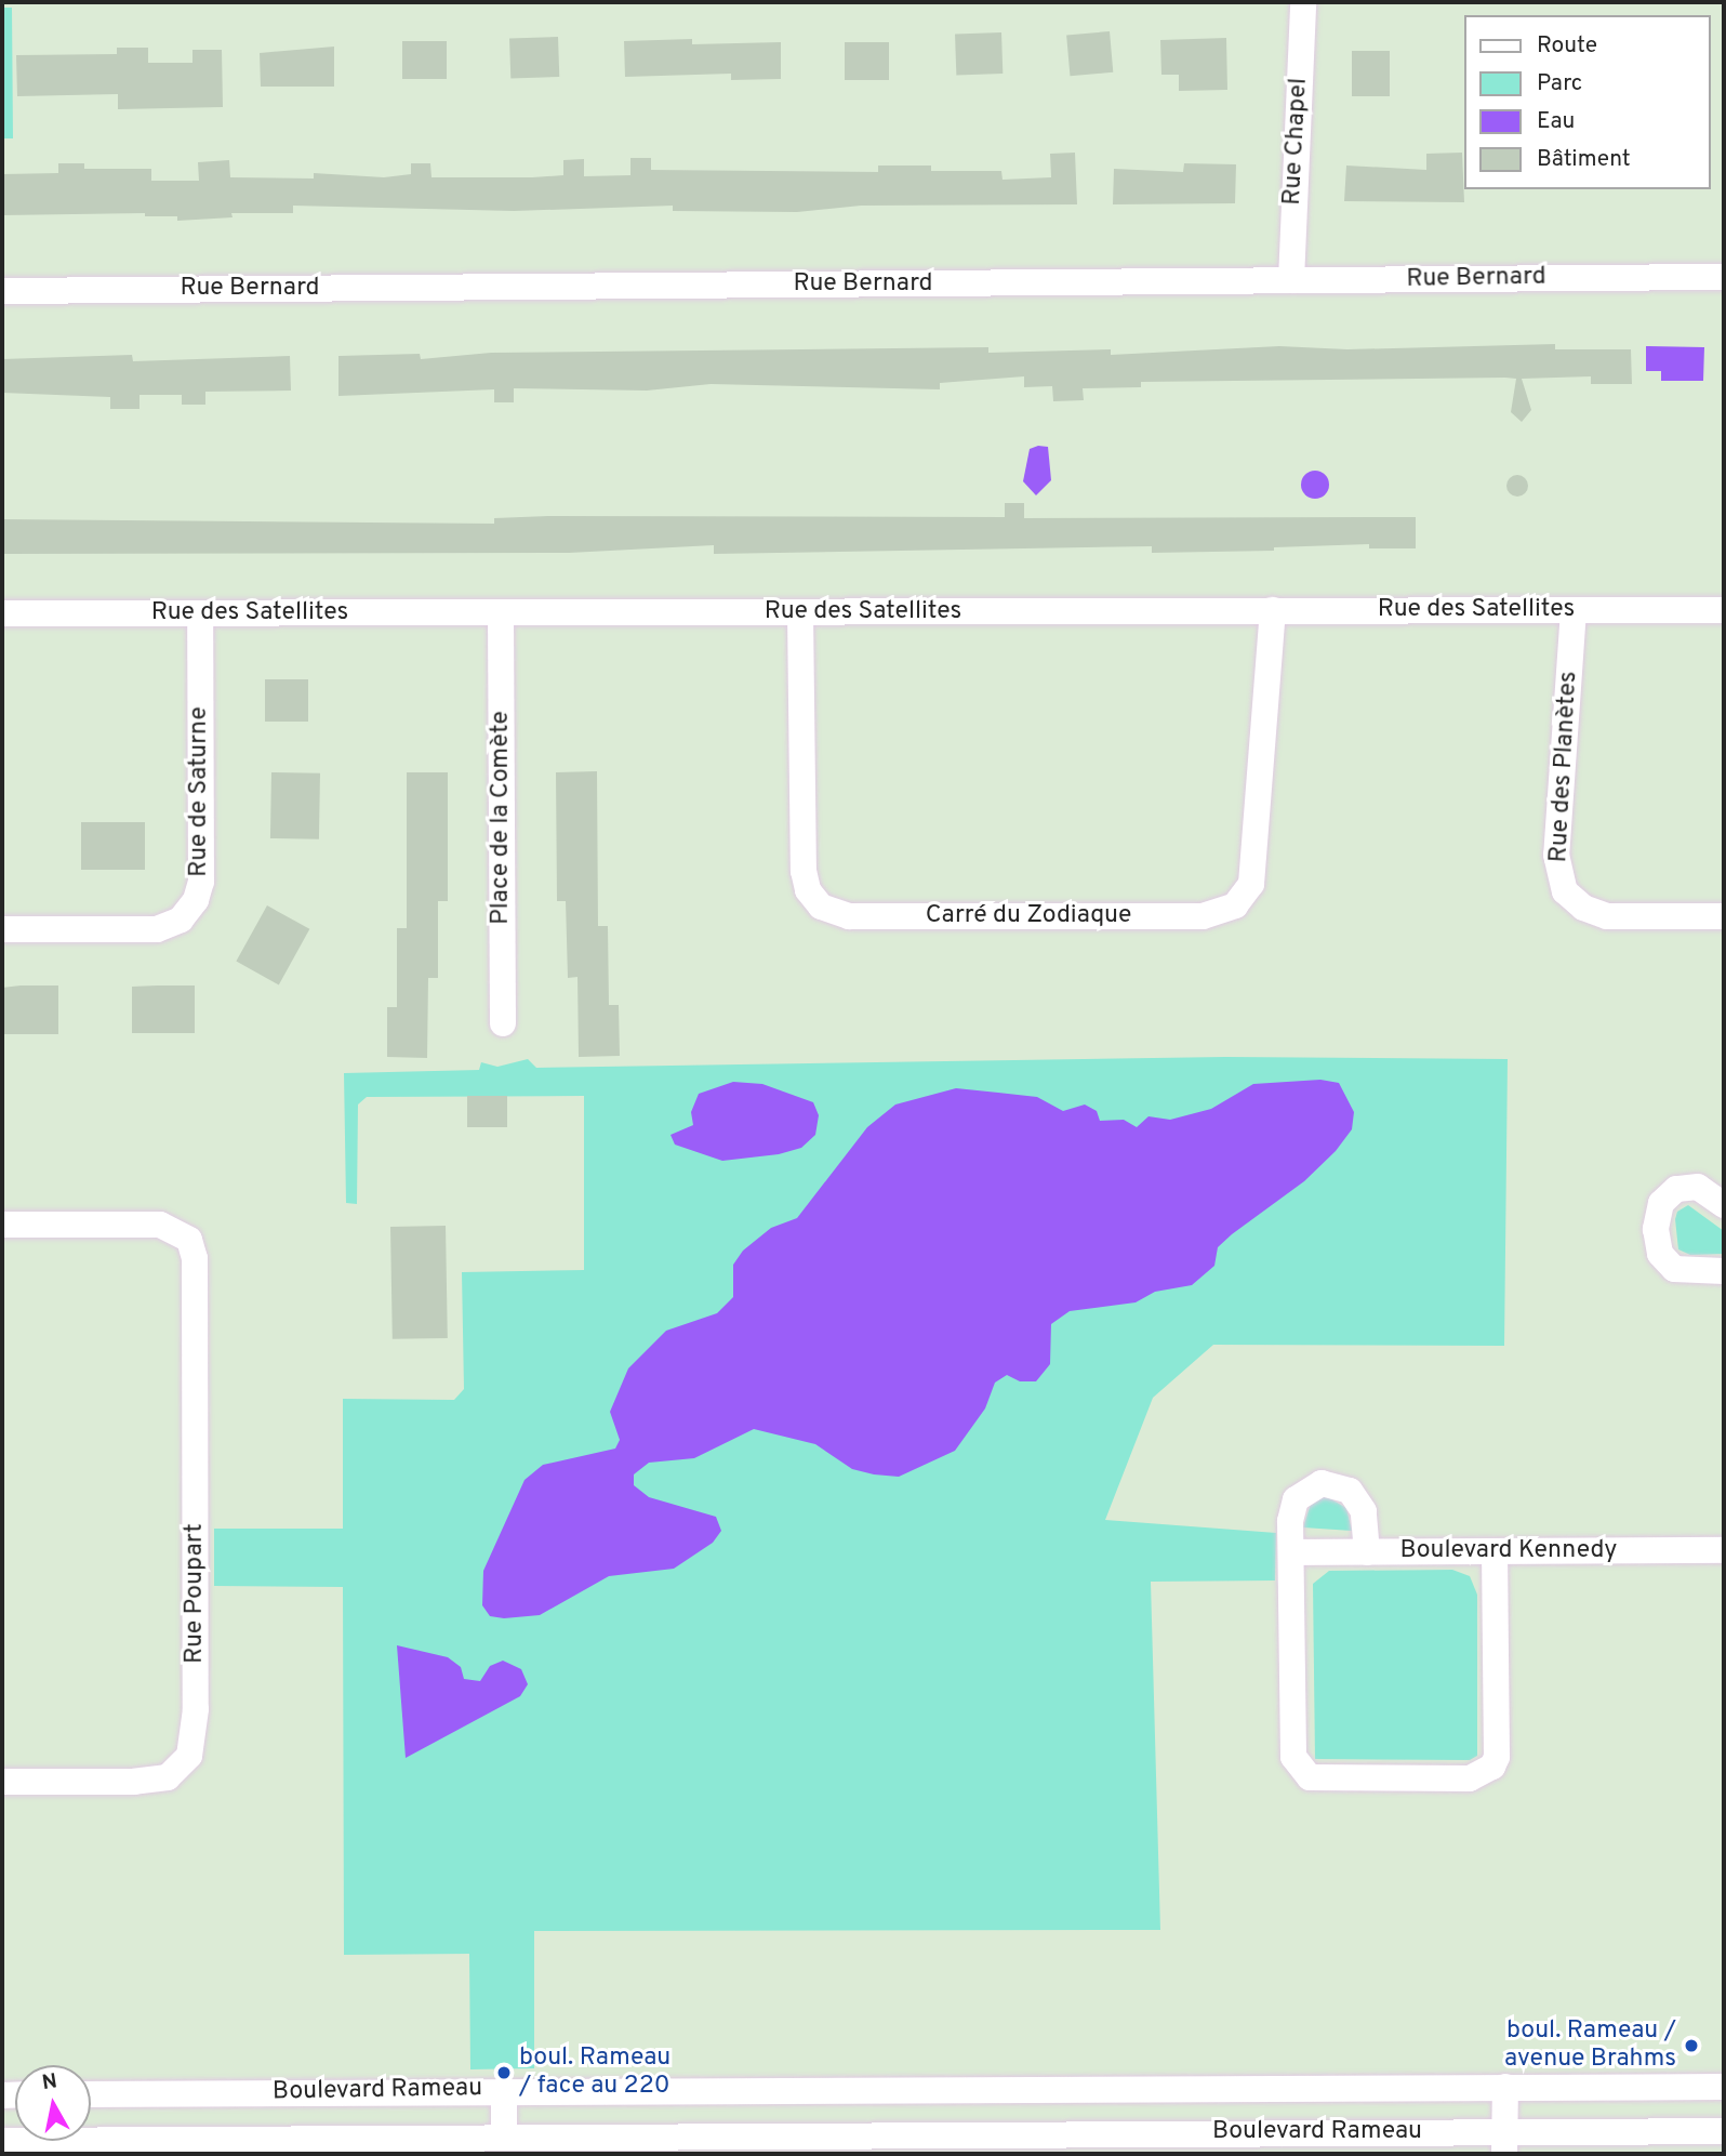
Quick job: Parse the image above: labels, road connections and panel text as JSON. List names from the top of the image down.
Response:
{
  "streets": {
    "street": [
      "Rue Chapel",
      "Rue Bernard",
      "Rue des Satellites",
      "Rue des Planètes",
      "Rue de Saturne",
      "Place de la Comète",
      "Carré du Zodiaque",
      "Boulevard Kennedy",
      "Rue Poupart",
      "Boulevard Rameau"
    ]
  },
  "crossings": [
    ["Rue Chapel", "Rue Bernard"],
    ["Rue des Satellites", "Rue des Planètes"],
    ["Rue des Satellites", "Rue de Saturne"],
    ["Rue des Satellites", "Place de la Comète"],
    ["Rue des Satellites", "Carré du Zodiaque"]
  ],
  "places": ["boul. Rameau / avenue Brahms", "boul. Rameau / face au 220"],
  "legend": [
    "Route",
    "Parc",
    "Eau",
    "Bâtiment"
  ],
  "north": "top"
}
